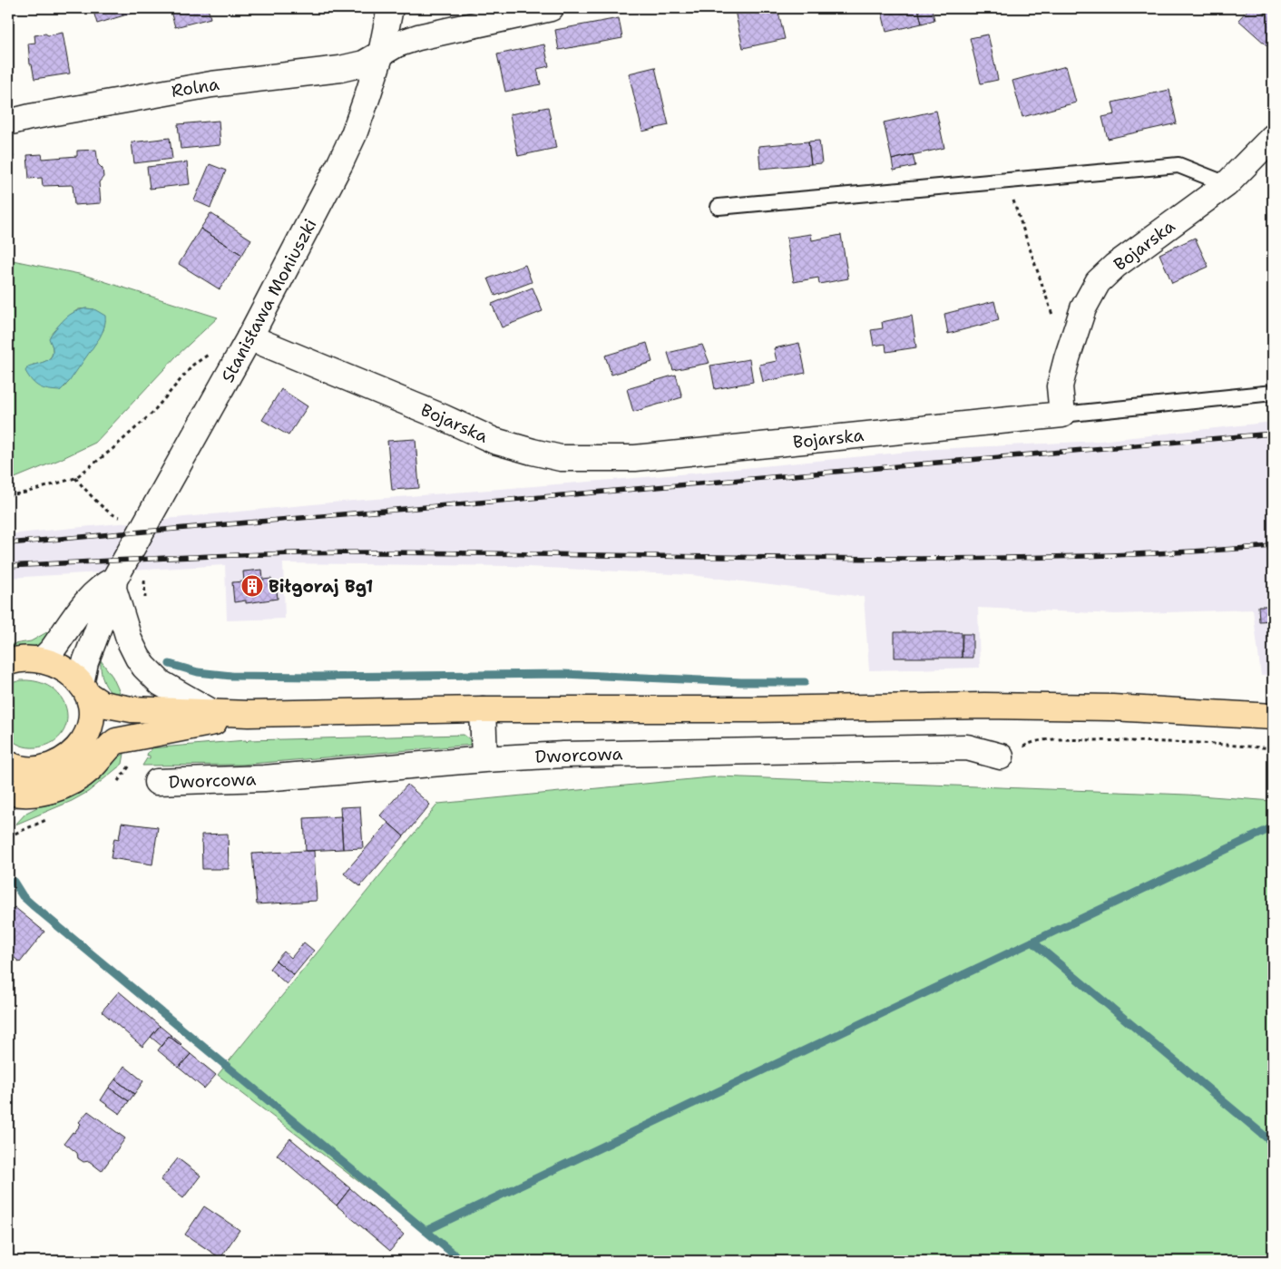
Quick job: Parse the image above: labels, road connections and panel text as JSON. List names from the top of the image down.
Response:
{
  "streets": {
    "street": [
      "Rolna",
      "Bojarska",
      "Stanisława Moniuszki",
      "Dworcowa"
    ]
  },
  "crossings": [
    ["Rolna", "Stanisława Moniuszki"],
    ["Bojarska", "Stanisława Moniuszki"]
  ],
  "places": {
    "building": ["Biłgoraj Bg1"]
  }
}
